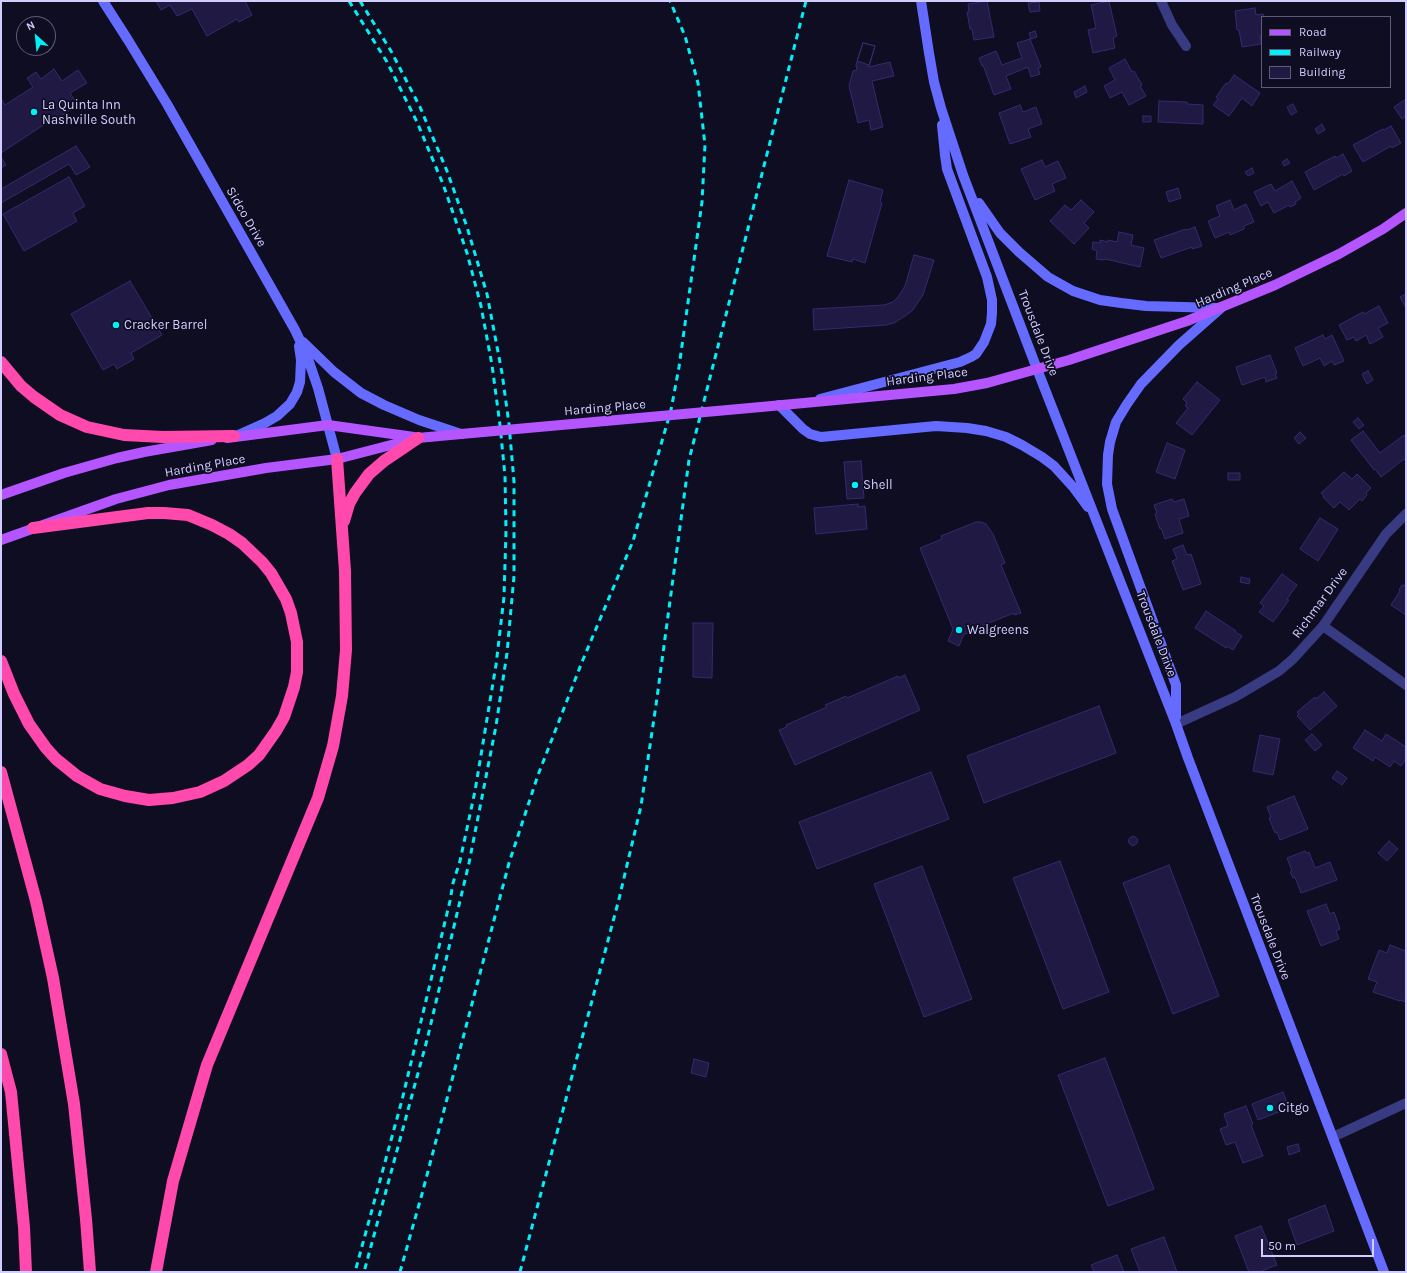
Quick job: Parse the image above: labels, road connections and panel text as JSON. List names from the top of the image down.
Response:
{
  "streets": {
    "main road": ["Harding Place"],
    "street": ["Sidco Drive", "Trousdale Drive", "Richmar Drive"]
  },
  "crossings": [
    ["Sidco Drive", "Harding Place"],
    ["Harding Place", "Trousdale Drive"],
    ["Trousdale Drive", "Richmar Drive"]
  ],
  "places": [
    "La Quinta Inn Nashville South",
    "Cracker Barrel",
    "Shell",
    "Walgreens",
    "Citgo"
  ],
  "legend": ["Road", "Railway", "Building"],
  "scale_bar": "50 m",
  "north": "top left"
}
